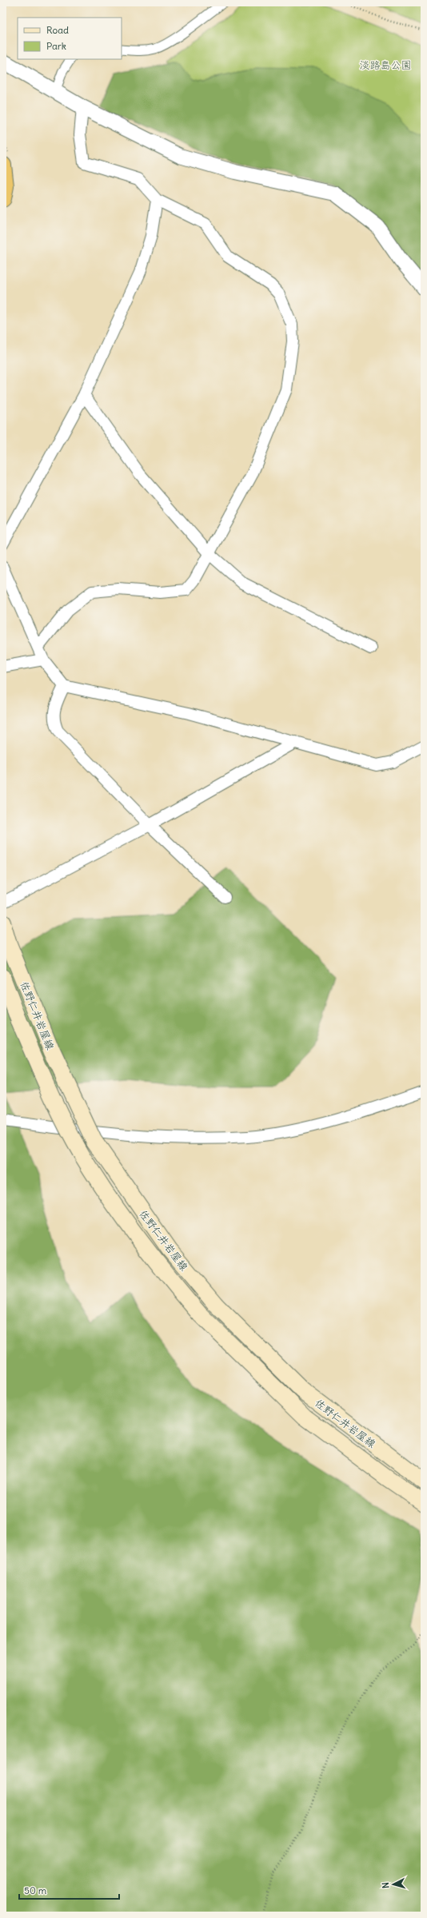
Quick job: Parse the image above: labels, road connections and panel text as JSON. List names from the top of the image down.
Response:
{
  "streets": {
    "main road": ["佐野仁井岩屋線"]
  },
  "parks": ["淡路島公園"],
  "legend": ["Road", "Park"],
  "scale_bar": "50 m",
  "north": "left"
}
